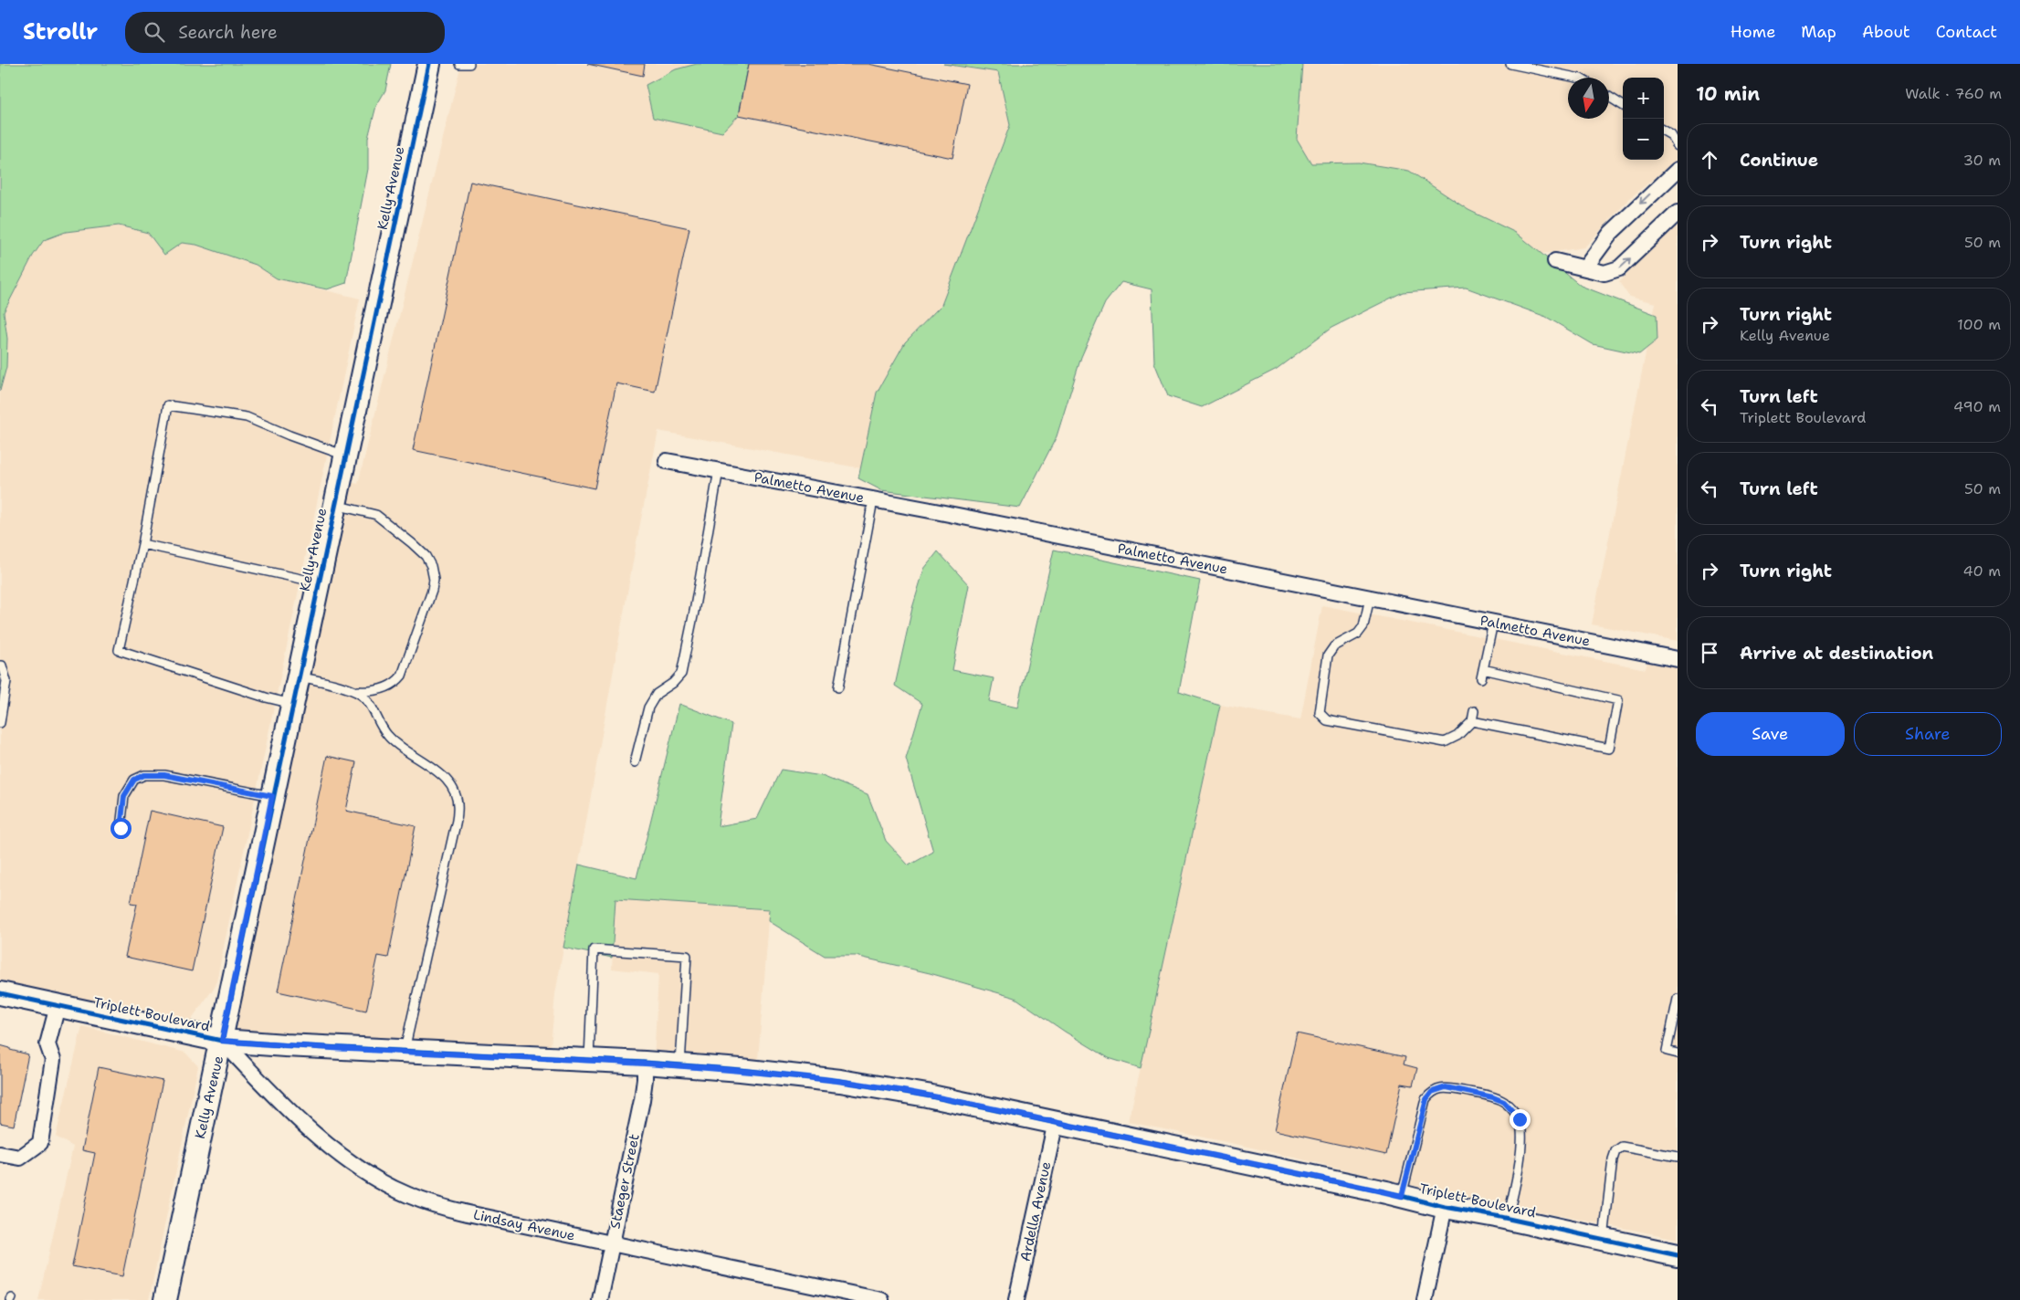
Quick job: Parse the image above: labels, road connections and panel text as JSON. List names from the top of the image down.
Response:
{
  "streets": {
    "main road": ["Kelly Avenue", "Triplett Boulevard"],
    "street": [
      "Palmetto Avenue",
      "Staeger Street",
      "Ardella Avenue",
      "Lindsay Avenue"
    ]
  },
  "crossings": [
    ["Kelly Avenue", "Triplett Boulevard"],
    ["Kelly Avenue", "Lindsay Avenue"],
    ["Triplett Boulevard", "Staeger Street"],
    ["Triplett Boulevard", "Ardella Avenue"],
    ["Triplett Boulevard", "Lindsay Avenue"],
    ["Staeger Street", "Lindsay Avenue"]
  ],
  "north": "bottom",
  "page": {
    "header": "Strollr",
    "search": "Search here",
    "nav": [
      "Home",
      "Map",
      "About",
      "Contact"
    ],
    "heading": ["10 min", "Walk · 760 m"],
    "map_buttons": ["+", "−"],
    "list": [
      ["Continue", "30 m"],
      ["Turn right", "50 m"],
      ["Turn right", "Kelly Avenue", "100 m"],
      ["Turn left", "Triplett Boulevard", "490 m"],
      ["Turn left", "50 m"],
      ["Turn right", "40 m"],
      "Arrive at destination"
    ],
    "buttons": ["Save", "Share"]
  }
}
